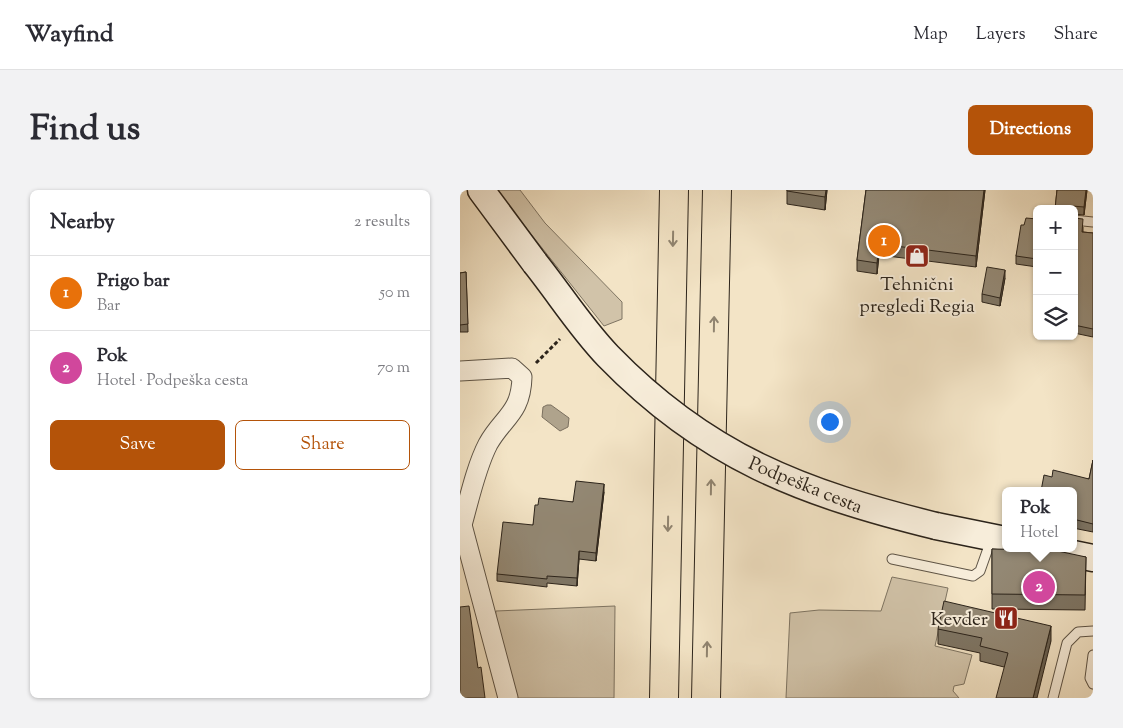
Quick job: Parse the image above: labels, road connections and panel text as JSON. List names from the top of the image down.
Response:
{
  "streets": {
    "main road": ["Podpeška cesta"]
  },
  "places": {
    "shop": ["Tehnični pregledi Regia"],
    "restaurant": ["Kevder"]
  },
  "page": {
    "header": "Wayfind",
    "nav": ["Map", "Layers", "Share"],
    "title": "Find us",
    "buttons": [
      "Directions",
      ["Save", "Share"]
    ],
    "heading": ["Nearby", "2 results"],
    "map_buttons": ["+", "−"],
    "pins": ["1", "2"],
    "list": [
      {
        "mark": "1",
        "name": "Prigo bar",
        "note": "Bar",
        "value": "50 m"
      },
      {
        "mark": "2",
        "name": "Pok",
        "note": "Hotel · Podpeška cesta",
        "value": "70 m"
      }
    ],
    "popup": ["Pok", "Hotel"]
  }
}
